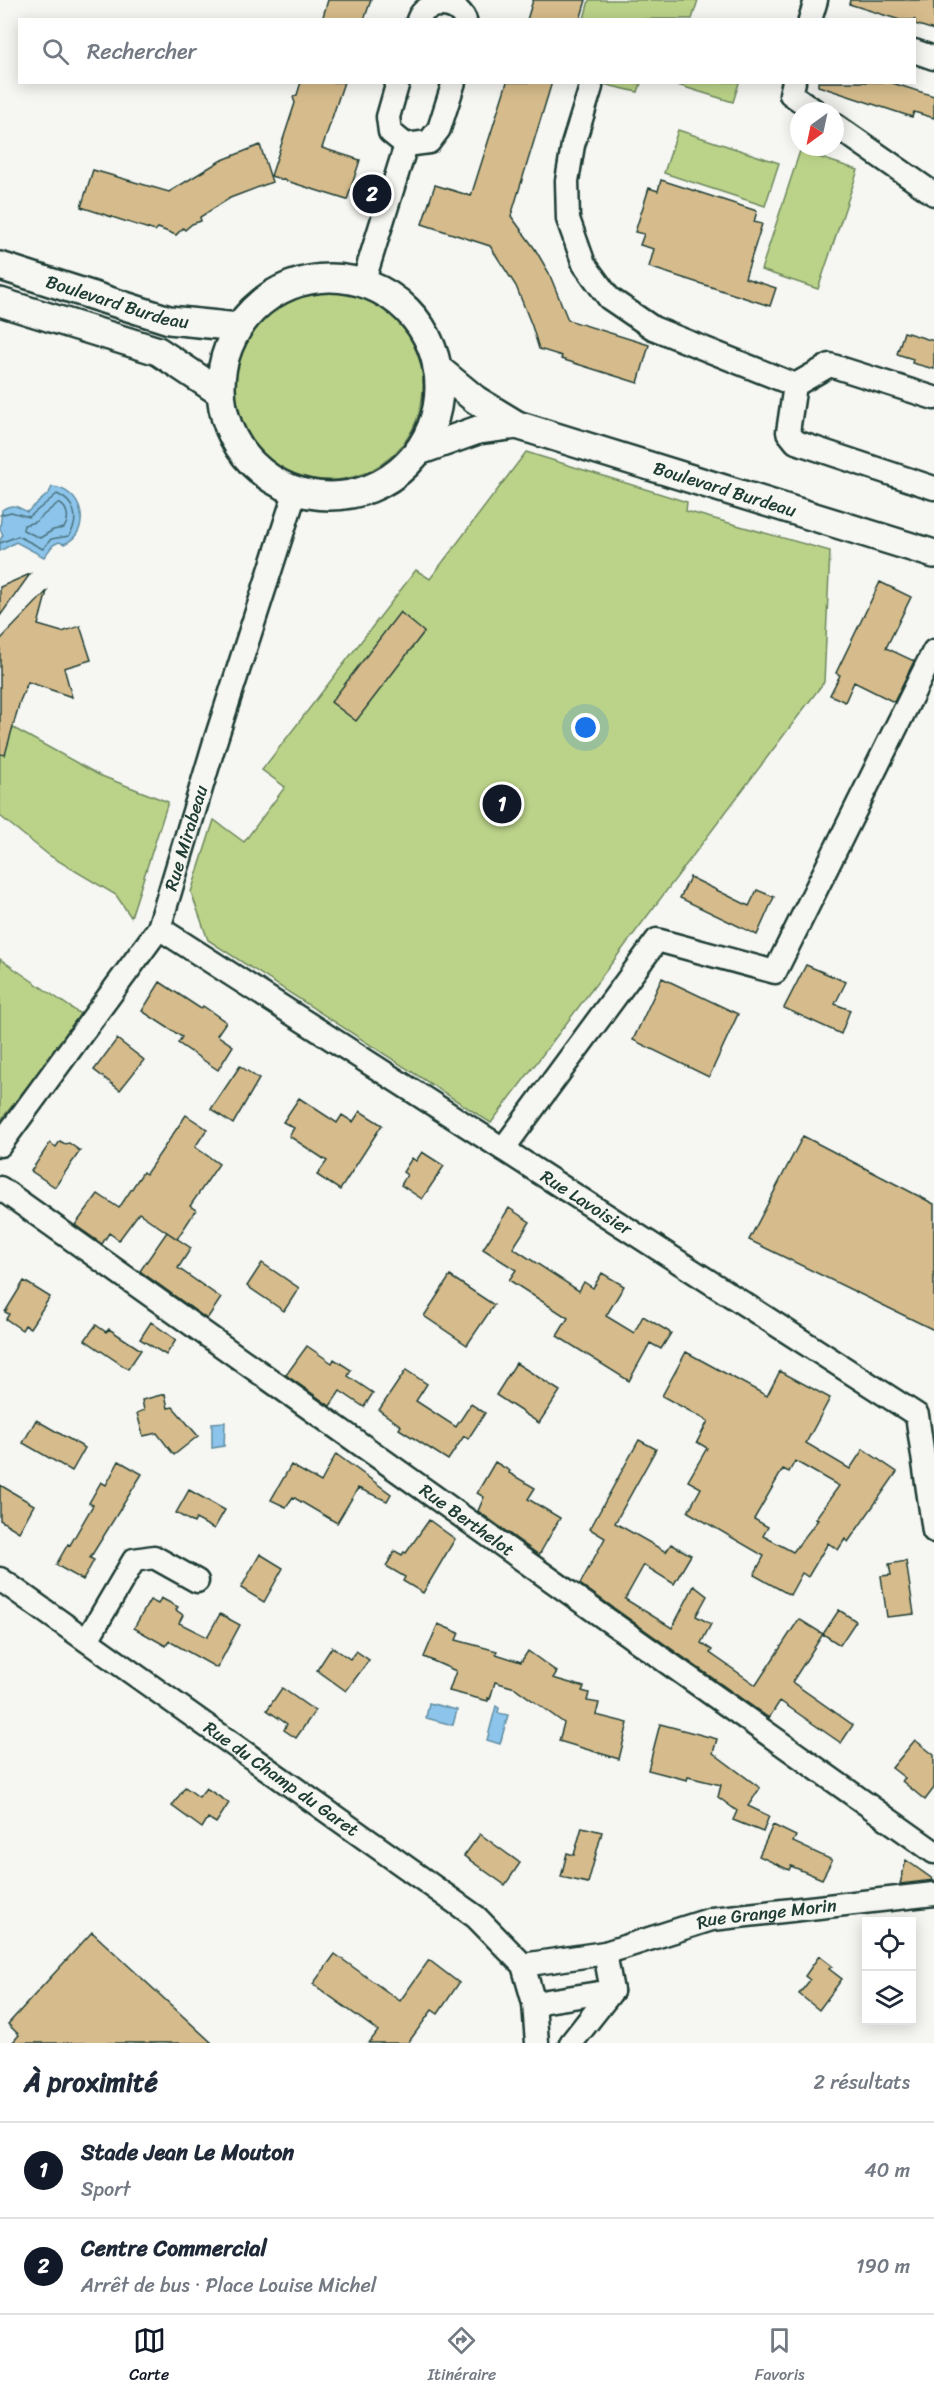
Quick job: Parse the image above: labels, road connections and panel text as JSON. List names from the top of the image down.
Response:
{
  "streets": {
    "main road": ["Boulevard Burdeau"],
    "street": [
      "Rue Mirabeau",
      "Rue Lavoisier",
      "Rue Berthelot",
      "Rue du Champ du Garet",
      "Rue Grange Morin"
    ]
  },
  "crossings": [
    ["Rue Mirabeau", "Rue Lavoisier"],
    ["Rue du Champ du Garet", "Rue Grange Morin"]
  ],
  "north": "bottom left",
  "page": {
    "search": "Rechercher",
    "pins": ["2", "1"],
    "heading": ["À proximité", "2 résultats"],
    "list": [
      {
        "mark": "1",
        "name": "Stade Jean Le Mouton",
        "note": "Sport",
        "value": "40 m"
      },
      {
        "mark": "2",
        "name": "Centre Commercial",
        "note": "Arrêt de bus · Place Louise Michel",
        "value": "190 m"
      }
    ],
    "nav": ["Carte", "Itinéraire", "Favoris"]
  }
}
